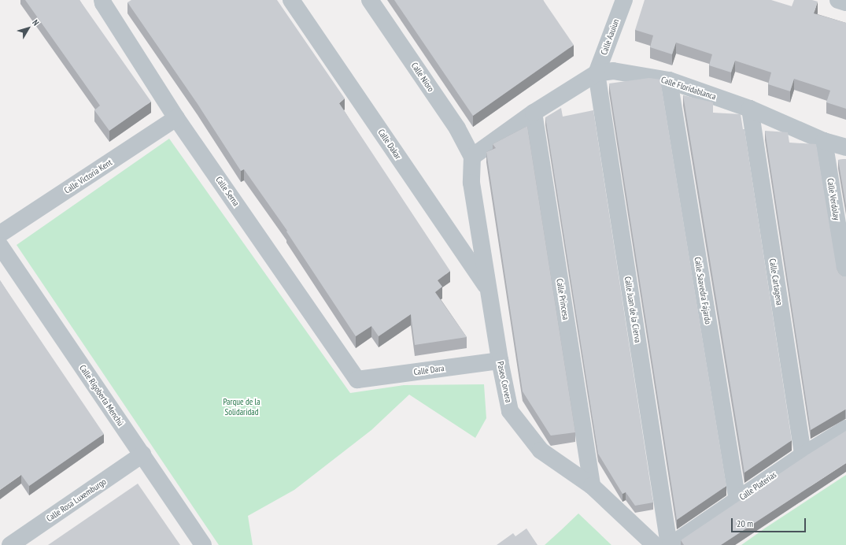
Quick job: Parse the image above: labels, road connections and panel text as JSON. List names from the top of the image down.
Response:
{
  "streets": {
    "street": [
      "Calle Aauiun",
      "Calle Nioro",
      "Calle Floridablanca",
      "Calle Dakar",
      "Calle Victoria Kent",
      "Calle Serna",
      "Calle Verdolay",
      "Calle Cartagena",
      "Calle Saavedra Fajardo",
      "Calle Princesa",
      "Calle Juan de la Cierva",
      "Calle Dara",
      "Paseo Corvera",
      "Calle Rigoberta Menchú",
      "Calle Platerías",
      "Calle Rosa Luxemburgo"
    ]
  },
  "crossings": [
    ["Calle Aauiun", "Calle Floridablanca"],
    ["Calle Aauiun", "Calle Juan de la Cierva"],
    ["Calle Nioro", "Calle Floridablanca"],
    ["Calle Nioro", "Paseo Corvera"],
    ["Calle Floridablanca", "Calle Verdolay"],
    ["Calle Floridablanca", "Calle Cartagena"],
    ["Calle Floridablanca", "Calle Saavedra Fajardo"],
    ["Calle Floridablanca", "Calle Princesa"],
    ["Calle Floridablanca", "Calle Juan de la Cierva"],
    ["Calle Floridablanca", "Paseo Corvera"],
    ["Calle Dakar", "Paseo Corvera"],
    ["Calle Victoria Kent", "Calle Serna"],
    ["Calle Serna", "Calle Dara"],
    ["Calle Cartagena", "Calle Platerías"],
    ["Calle Saavedra Fajardo", "Calle Platerías"],
    ["Calle Princesa", "Paseo Corvera"],
    ["Calle Juan de la Cierva", "Calle Platerías"],
    ["Calle Dara", "Paseo Corvera"],
    ["Calle Rigoberta Menchú", "Calle Rosa Luxemburgo"]
  ],
  "parks": ["Parque de la Solidaridad"],
  "scale_bar": "20 m",
  "north": "top right"
}
